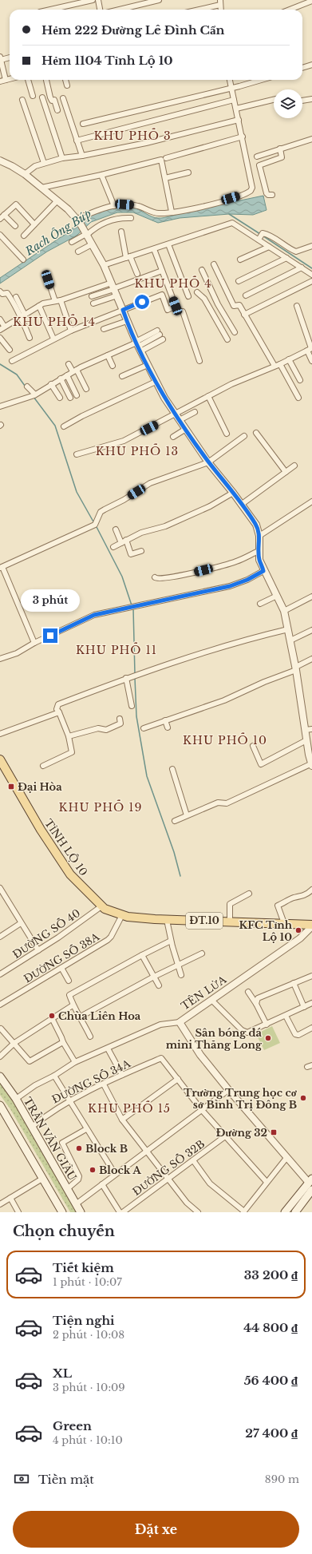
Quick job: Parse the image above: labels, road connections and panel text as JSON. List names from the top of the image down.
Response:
{
  "streets": {
    "main road": [
      "TỈNH LỘ 10",
      "ĐT.10",
      "TÊN LỬA",
      "TRẦN VĂN GIÀU"
    ],
    "street": [
      "ĐƯỜNG SỐ 40",
      "ĐƯỜNG SỐ 38A",
      "ĐƯỜNG SỐ 34A",
      "ĐƯỜNG SỐ 32B"
    ]
  },
  "crossings": [
    ["TỈNH LỘ 10", "ĐƯỜNG SỐ 40"],
    ["TỈNH LỘ 10", "ĐƯỜNG SỐ 38A"],
    ["TỈNH LỘ 10", "TÊN LỬA"],
    ["ĐƯỜNG SỐ 34A", "TRẦN VĂN GIÀU"]
  ],
  "districts": [
    "KHU PHỐ 3",
    "KHU PHỐ 4",
    "KHU PHỐ 14",
    "KHU PHỐ 13",
    "KHU PHỐ 11",
    "KHU PHỐ 10",
    "KHU PHỐ 19",
    "KHU PHỐ 15"
  ],
  "water": ["Rạch Ông Búp"],
  "places": {
    "transit": ["Đại Hòa", "Đường 32"],
    "other": [
      "KFC Tỉnh Lộ 10",
      "Chùa Liên Hoa",
      "Sân bóng đá mini Thăng Long",
      "Trường Trung học cơ sở Bình Trị Đông B",
      "Block B",
      "Block A"
    ]
  },
  "page": {
    "banner": ["Hẻm 222 Đường Lê Đình Cẩn", "Hẻm 1104 Tỉnh Lộ 10"],
    "bubble": "3 phút",
    "heading": "Chọn chuyến",
    "list": [
      {
        "name": "Tiết kiệm",
        "note": "1 phút · 10:07",
        "value": "33 200 ₫"
      },
      {
        "name": "Tiện nghi",
        "note": "2 phút · 10:08",
        "value": "44 800 ₫"
      },
      {
        "name": "XL",
        "note": "3 phút · 10:09",
        "value": "56 400 ₫"
      },
      {
        "name": "Green",
        "note": "4 phút · 10:10",
        "value": "27 400 ₫"
      }
    ],
    "pay": ["Tiền mặt", "890 m"],
    "buttons": "Đặt xe"
  }
}
